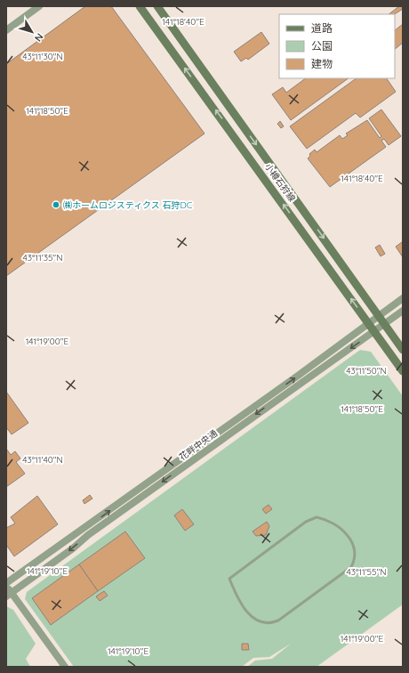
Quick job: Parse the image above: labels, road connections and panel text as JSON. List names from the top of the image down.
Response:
{
  "streets": {
    "main road": ["小樽石狩線"],
    "street": ["花畔中央通"]
  },
  "crossings": [
    ["小樽石狩線", "花畔中央通"]
  ],
  "places": ["㈱ホームロジスティクス 石狩DC"],
  "legend": ["道路", "公園", "建物"],
  "north": "bottom right",
  "coordinates": [
    "141°18'40\"E",
    "43°11'30\"N",
    "141°18'50\"E",
    "43°11'35\"N",
    "141°19'00\"E",
    "43°11'50\"N",
    "43°11'40\"N",
    "141°19'10\"E",
    "43°11'55\"N"
  ]
}
